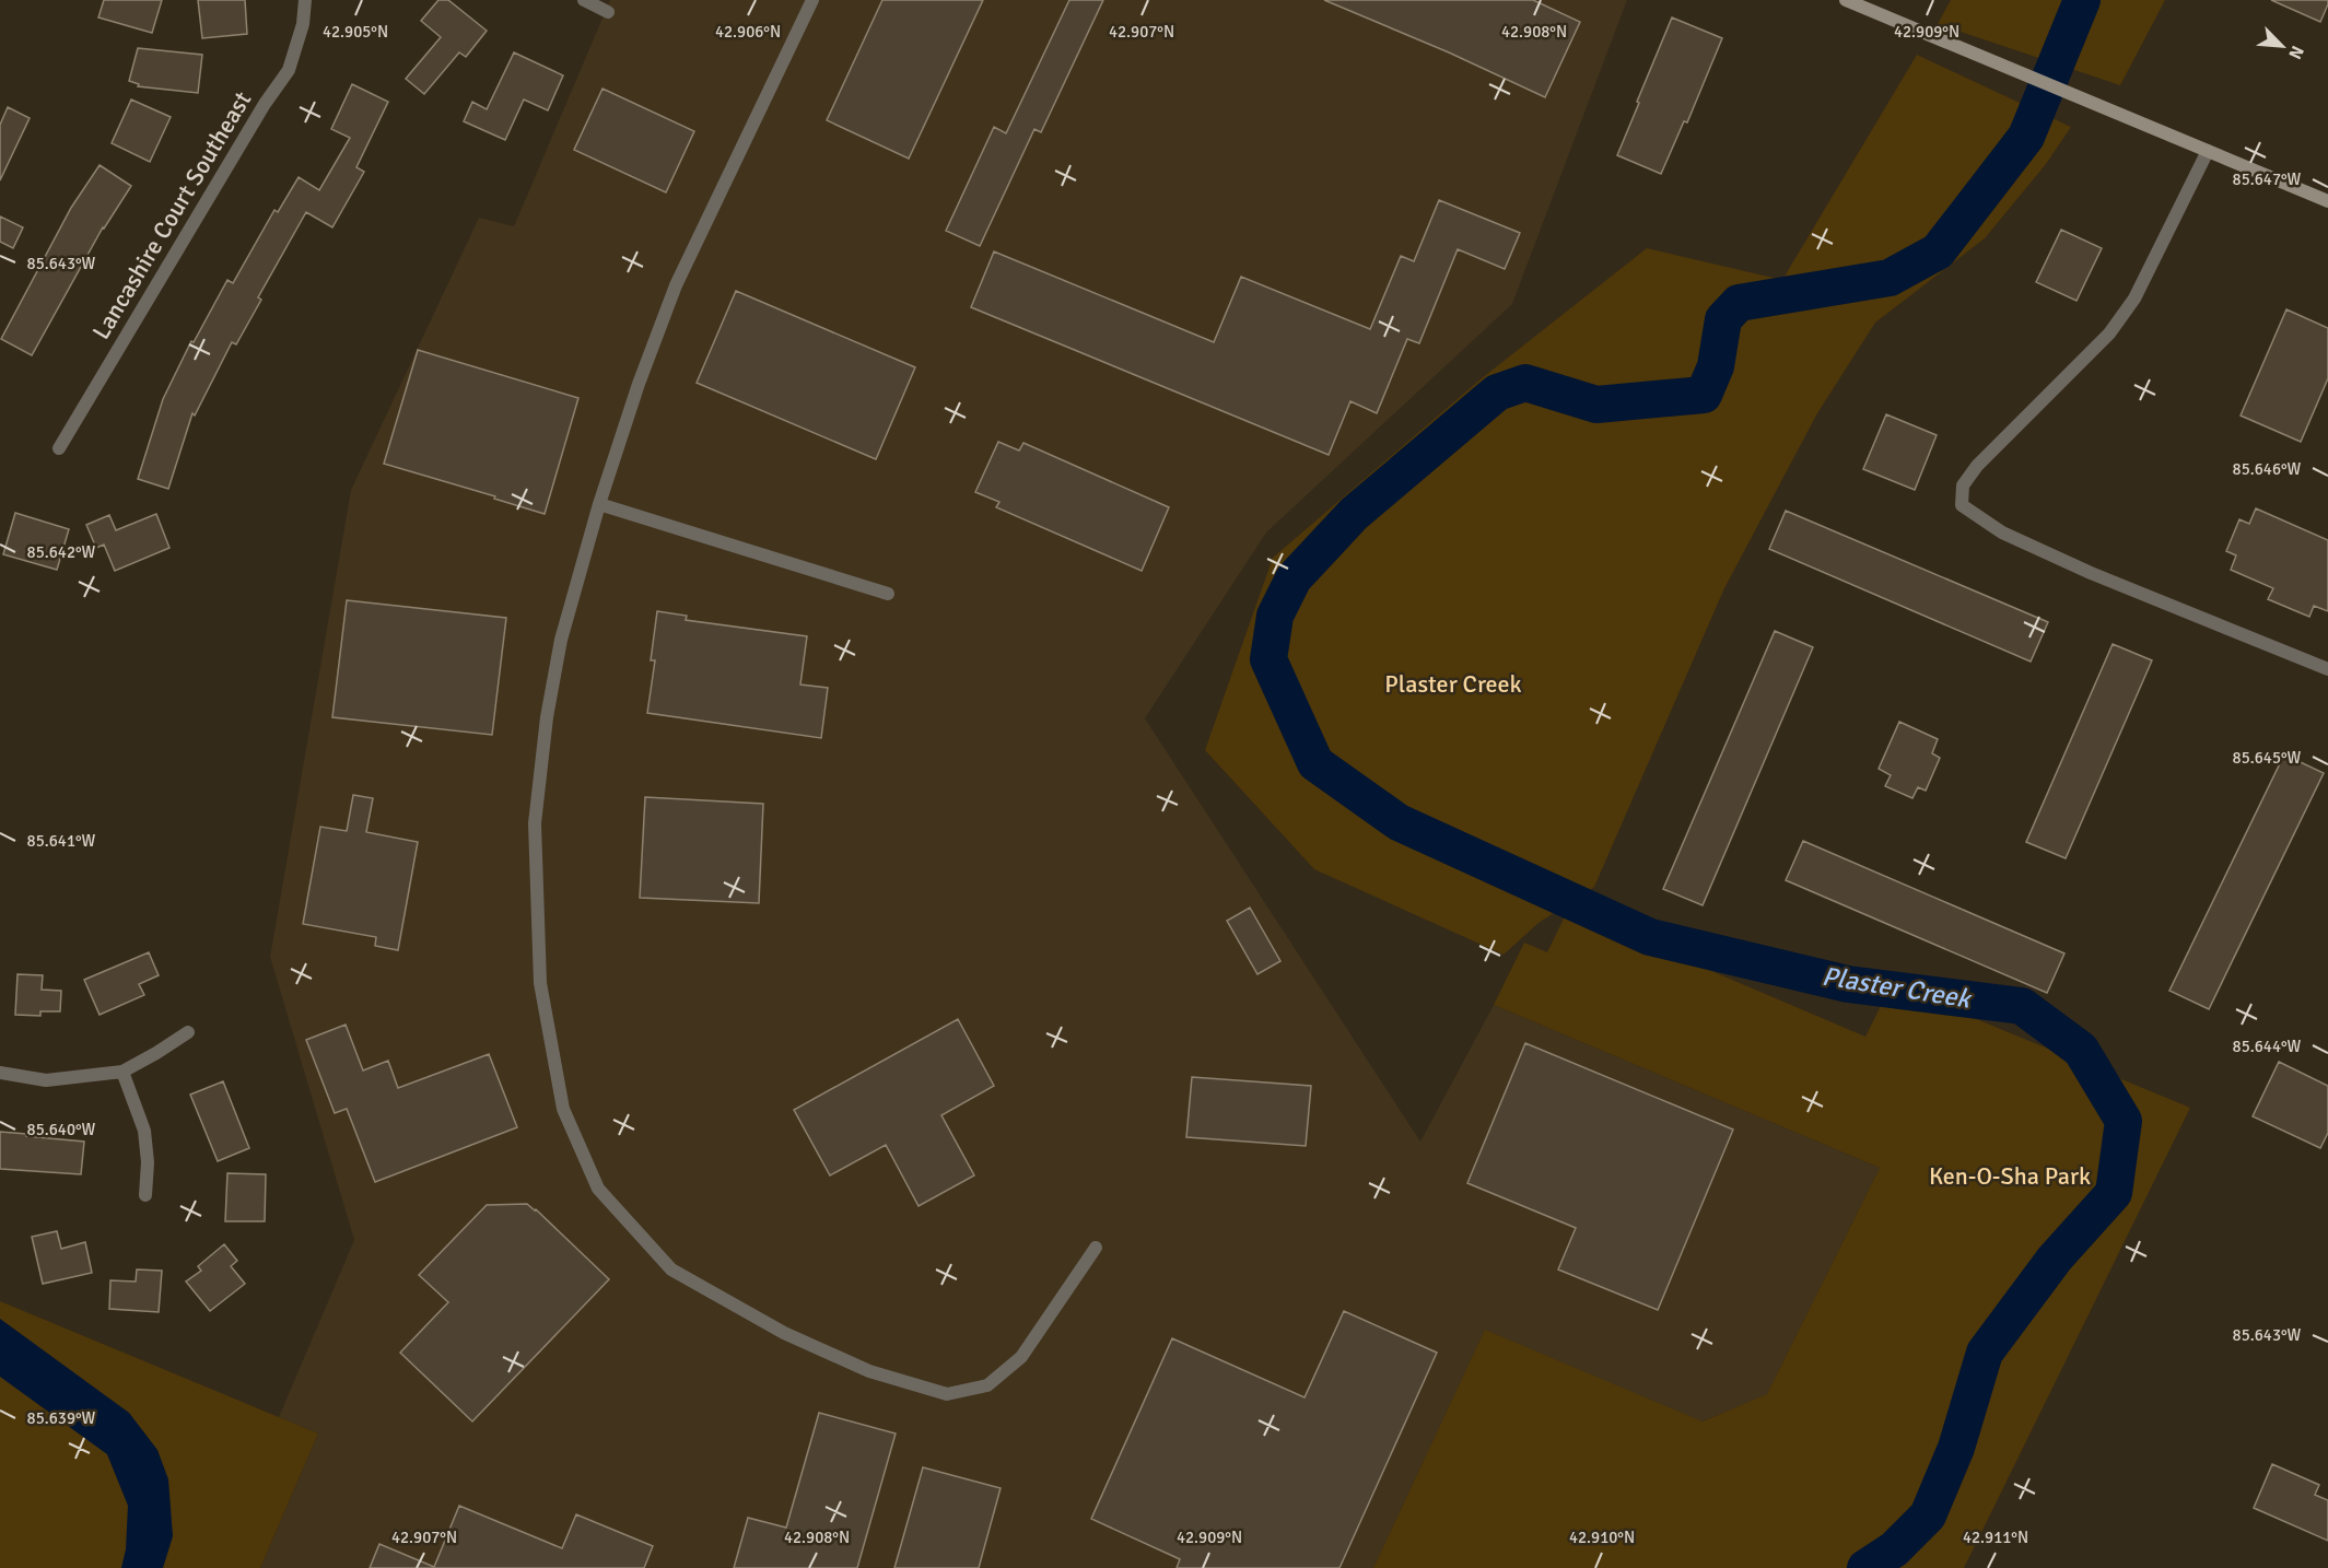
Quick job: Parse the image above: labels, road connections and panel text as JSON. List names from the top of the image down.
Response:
{
  "streets": {
    "street": ["Lancashire Court Southeast"]
  },
  "water": ["Plaster Creek"],
  "parks": ["Plaster Creek", "Ken-O-Sha Park"],
  "north": "bottom right",
  "coordinates": [
    "42.905°N",
    "42.906°N",
    "42.907°N",
    "42.908°N",
    "42.909°N",
    "85.647°W",
    "85.643°W",
    "85.646°W",
    "85.642°W",
    "85.645°W",
    "85.641°W",
    "85.644°W",
    "85.640°W",
    "85.639°W",
    "42.911°N",
    "42.910°N"
  ]
}
